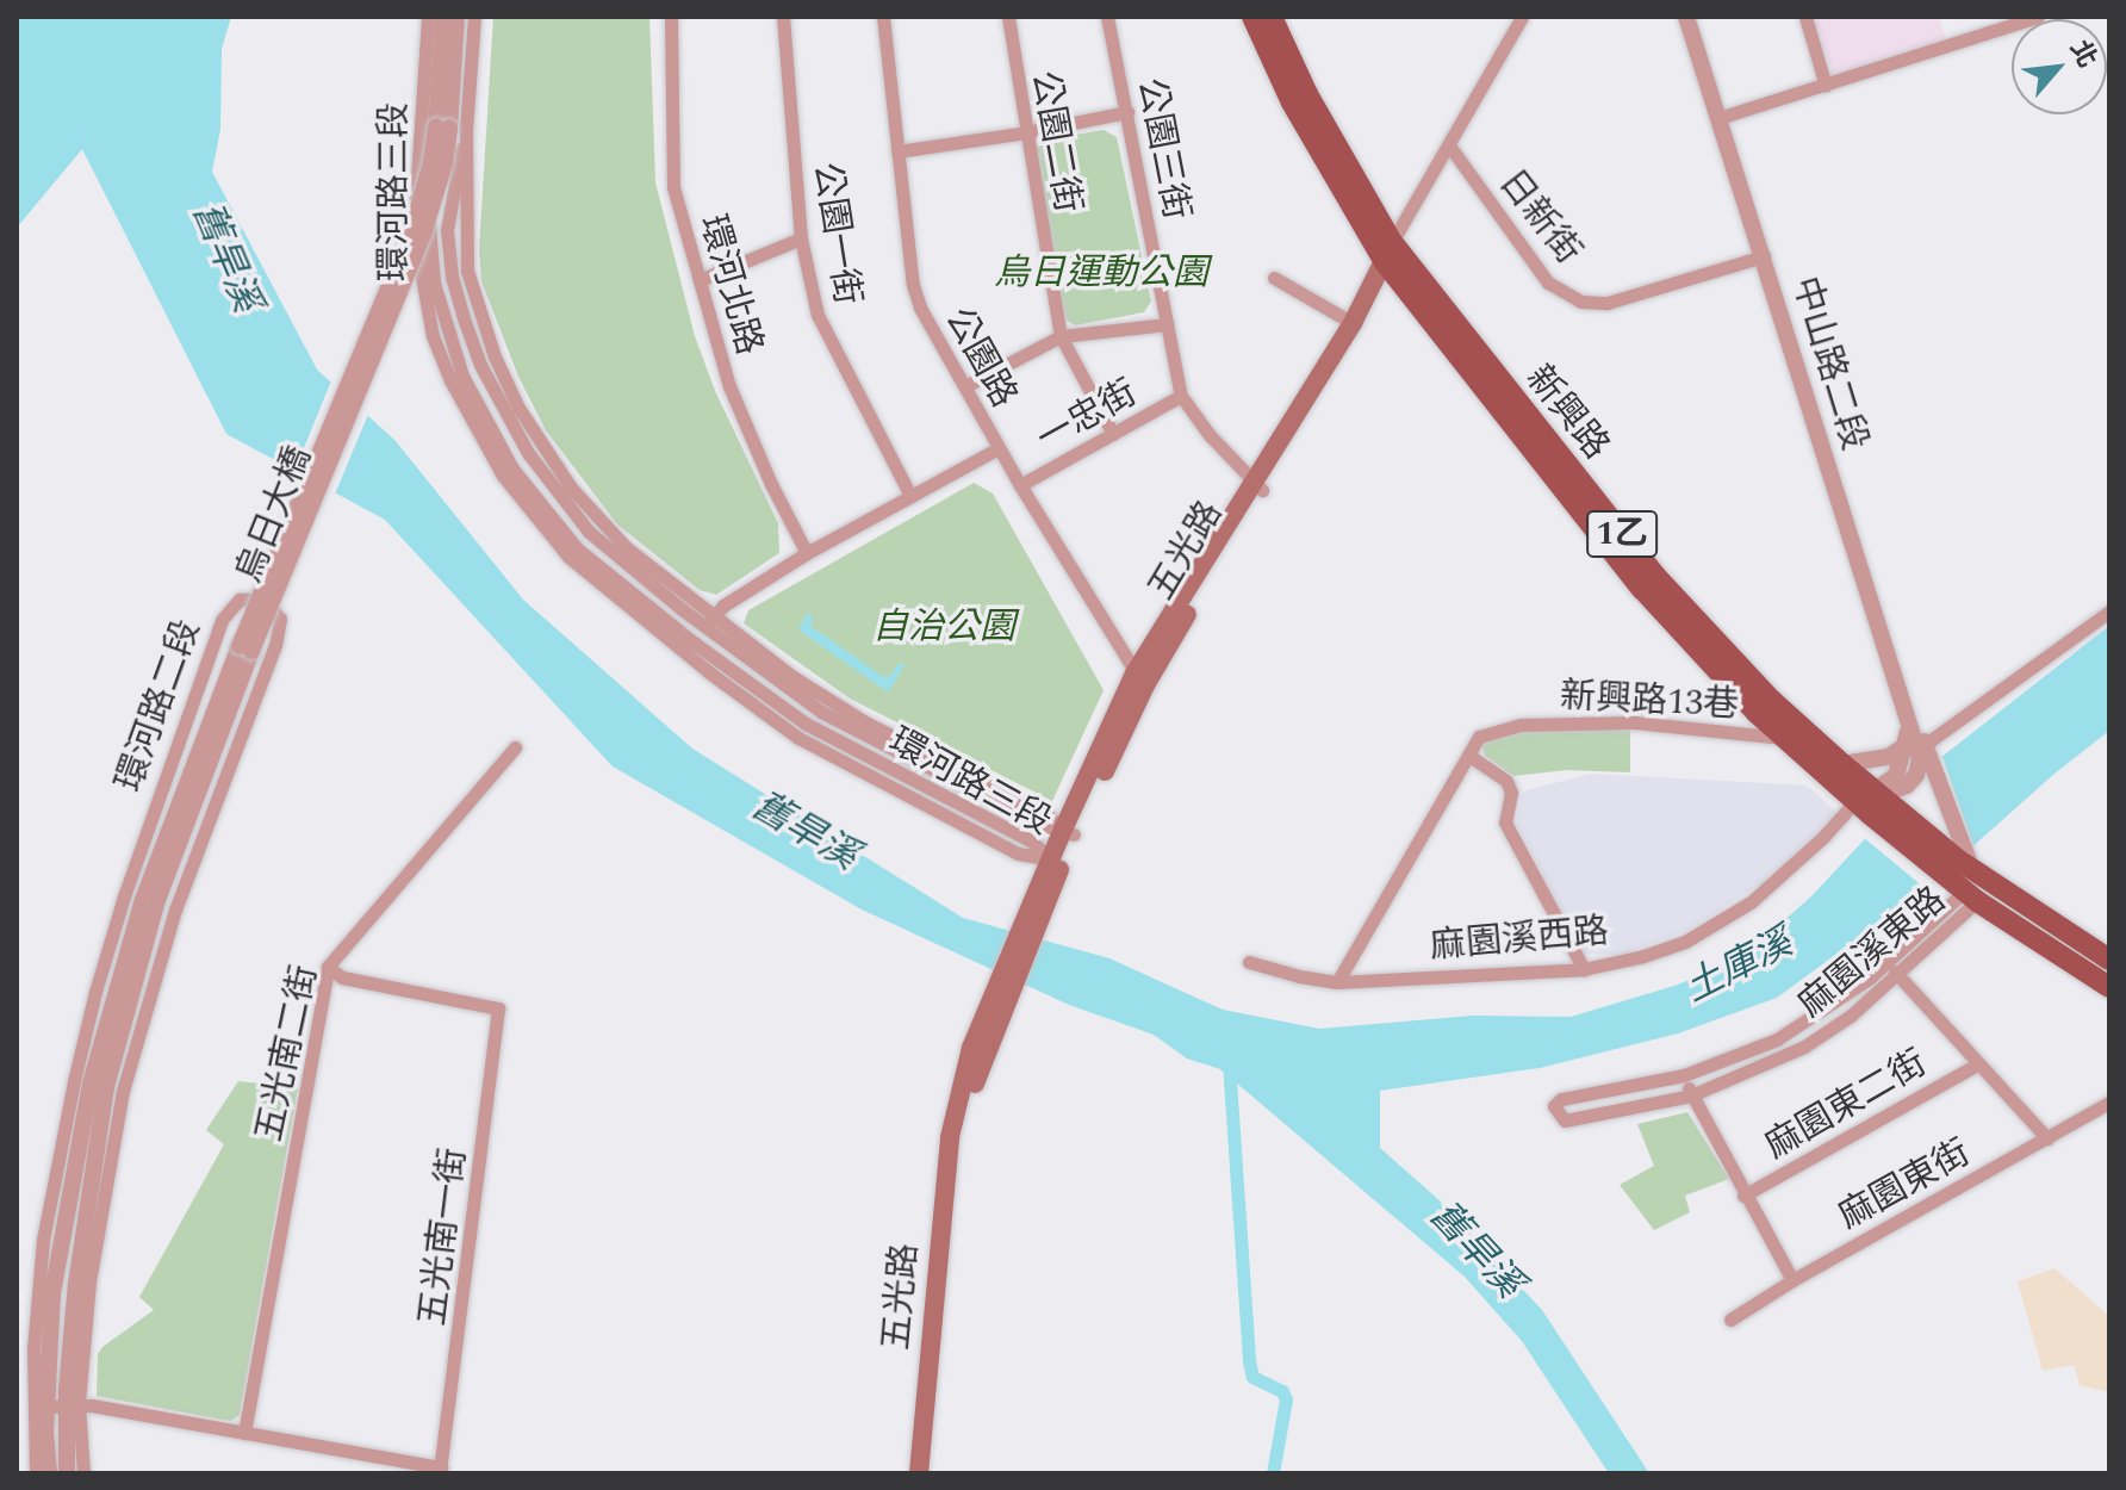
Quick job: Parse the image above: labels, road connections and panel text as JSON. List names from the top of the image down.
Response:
{
  "streets": {
    "main road": ["新興路", "1乙", "五光路"],
    "street": [
      "公園二街",
      "公園三街",
      "環河路三段",
      "日新街",
      "公園一街",
      "環河北路",
      "公園路",
      "中山路二段",
      "一忠街",
      "烏日大橋",
      "新興路13巷",
      "環河路二段",
      "麻園溪西路",
      "麻園溪東路",
      "五光南二街",
      "麻園東二街",
      "麻園東街",
      "五光南一街"
    ]
  },
  "crossings": [
    ["公園二街", "一忠街"],
    ["公園三街", "一忠街"],
    ["公園三街", "五光路"],
    ["環河路三段", "烏日大橋"],
    ["環河路三段", "五光路"],
    ["日新街", "中山路二段"],
    ["日新街", "五光路"],
    ["公園路", "一忠街"],
    ["公園路", "五光路"],
    ["中山路二段", "新興路"],
    ["中山路二段", "1乙"],
    ["中山路二段", "麻園溪西路"],
    ["新興路", "1乙"],
    ["新興路", "五光路"],
    ["新興路", "新興路13巷"],
    ["新興路", "麻園溪西路"],
    ["烏日大橋", "環河路二段"],
    ["1乙", "麻園溪西路"],
    ["1乙", "麻園溪東路"],
    ["麻園溪東路", "麻園東二街"],
    ["五光南二街", "五光南一街"],
    ["麻園東二街", "麻園東街"]
  ],
  "water": ["舊旱溪", "土庫溪"],
  "parks": ["烏日運動公園", "自治公園"],
  "north": "top right"
}
